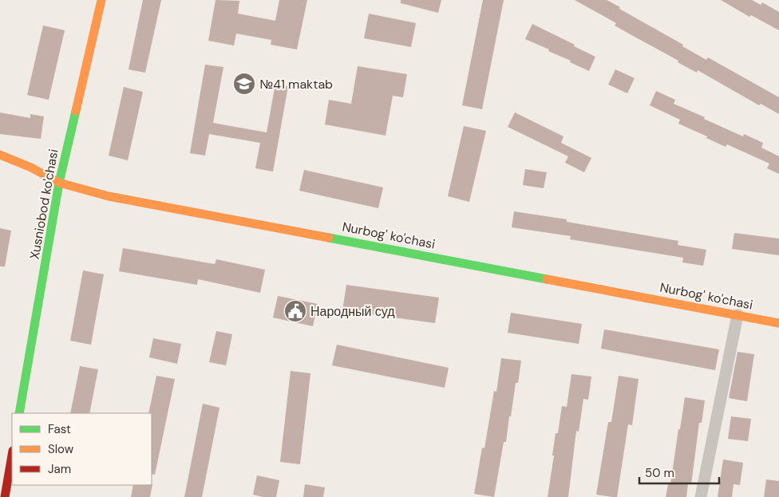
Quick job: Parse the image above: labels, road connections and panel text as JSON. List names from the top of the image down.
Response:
{
  "streets": {
    "street": ["Xusniobod ko'chasi", "Nurbog' ko'chasi"]
  },
  "crossings": [
    ["Xusniobod ko'chasi", "Nurbog' ko'chasi"]
  ],
  "places": {
    "school or university": ["№41 maktab"],
    "public building": ["Народный суд"]
  },
  "legend": ["Fast", "Slow", "Jam"],
  "scale_bar": "50 m"
}
